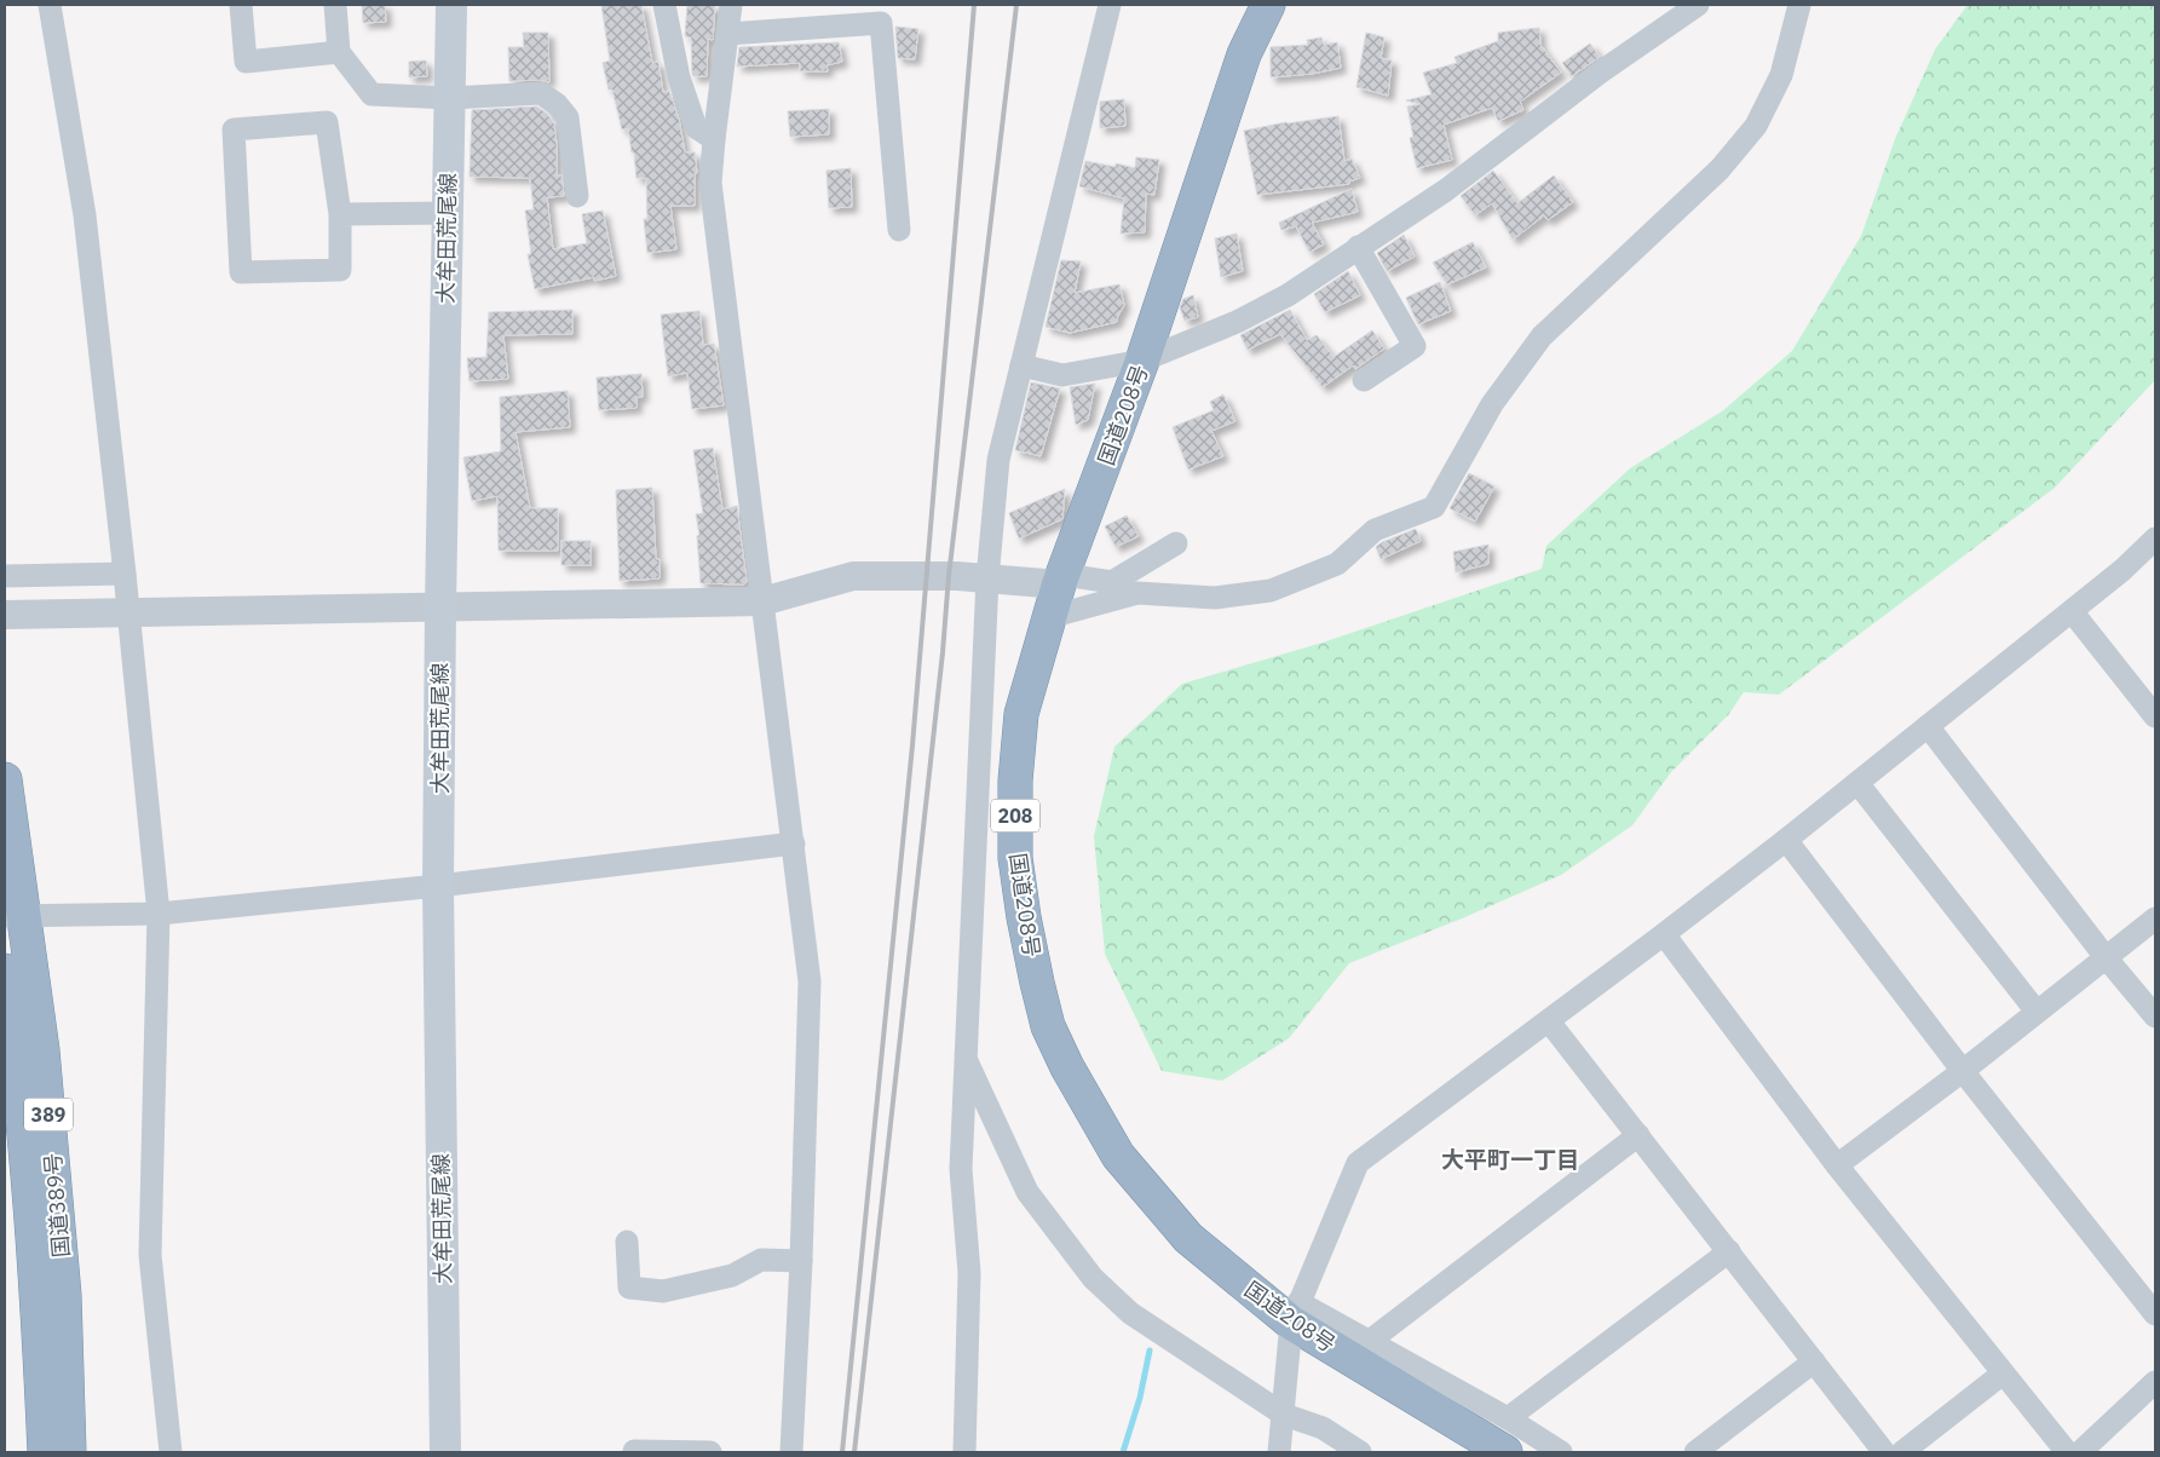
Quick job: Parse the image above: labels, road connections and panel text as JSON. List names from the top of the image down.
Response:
{
  "streets": {
    "highway": [
      "国道208号",
      "208",
      "389",
      "国道389号"
    ],
    "main road": ["大牟田荒尾線"]
  },
  "districts": ["大平町一丁目"]
}
